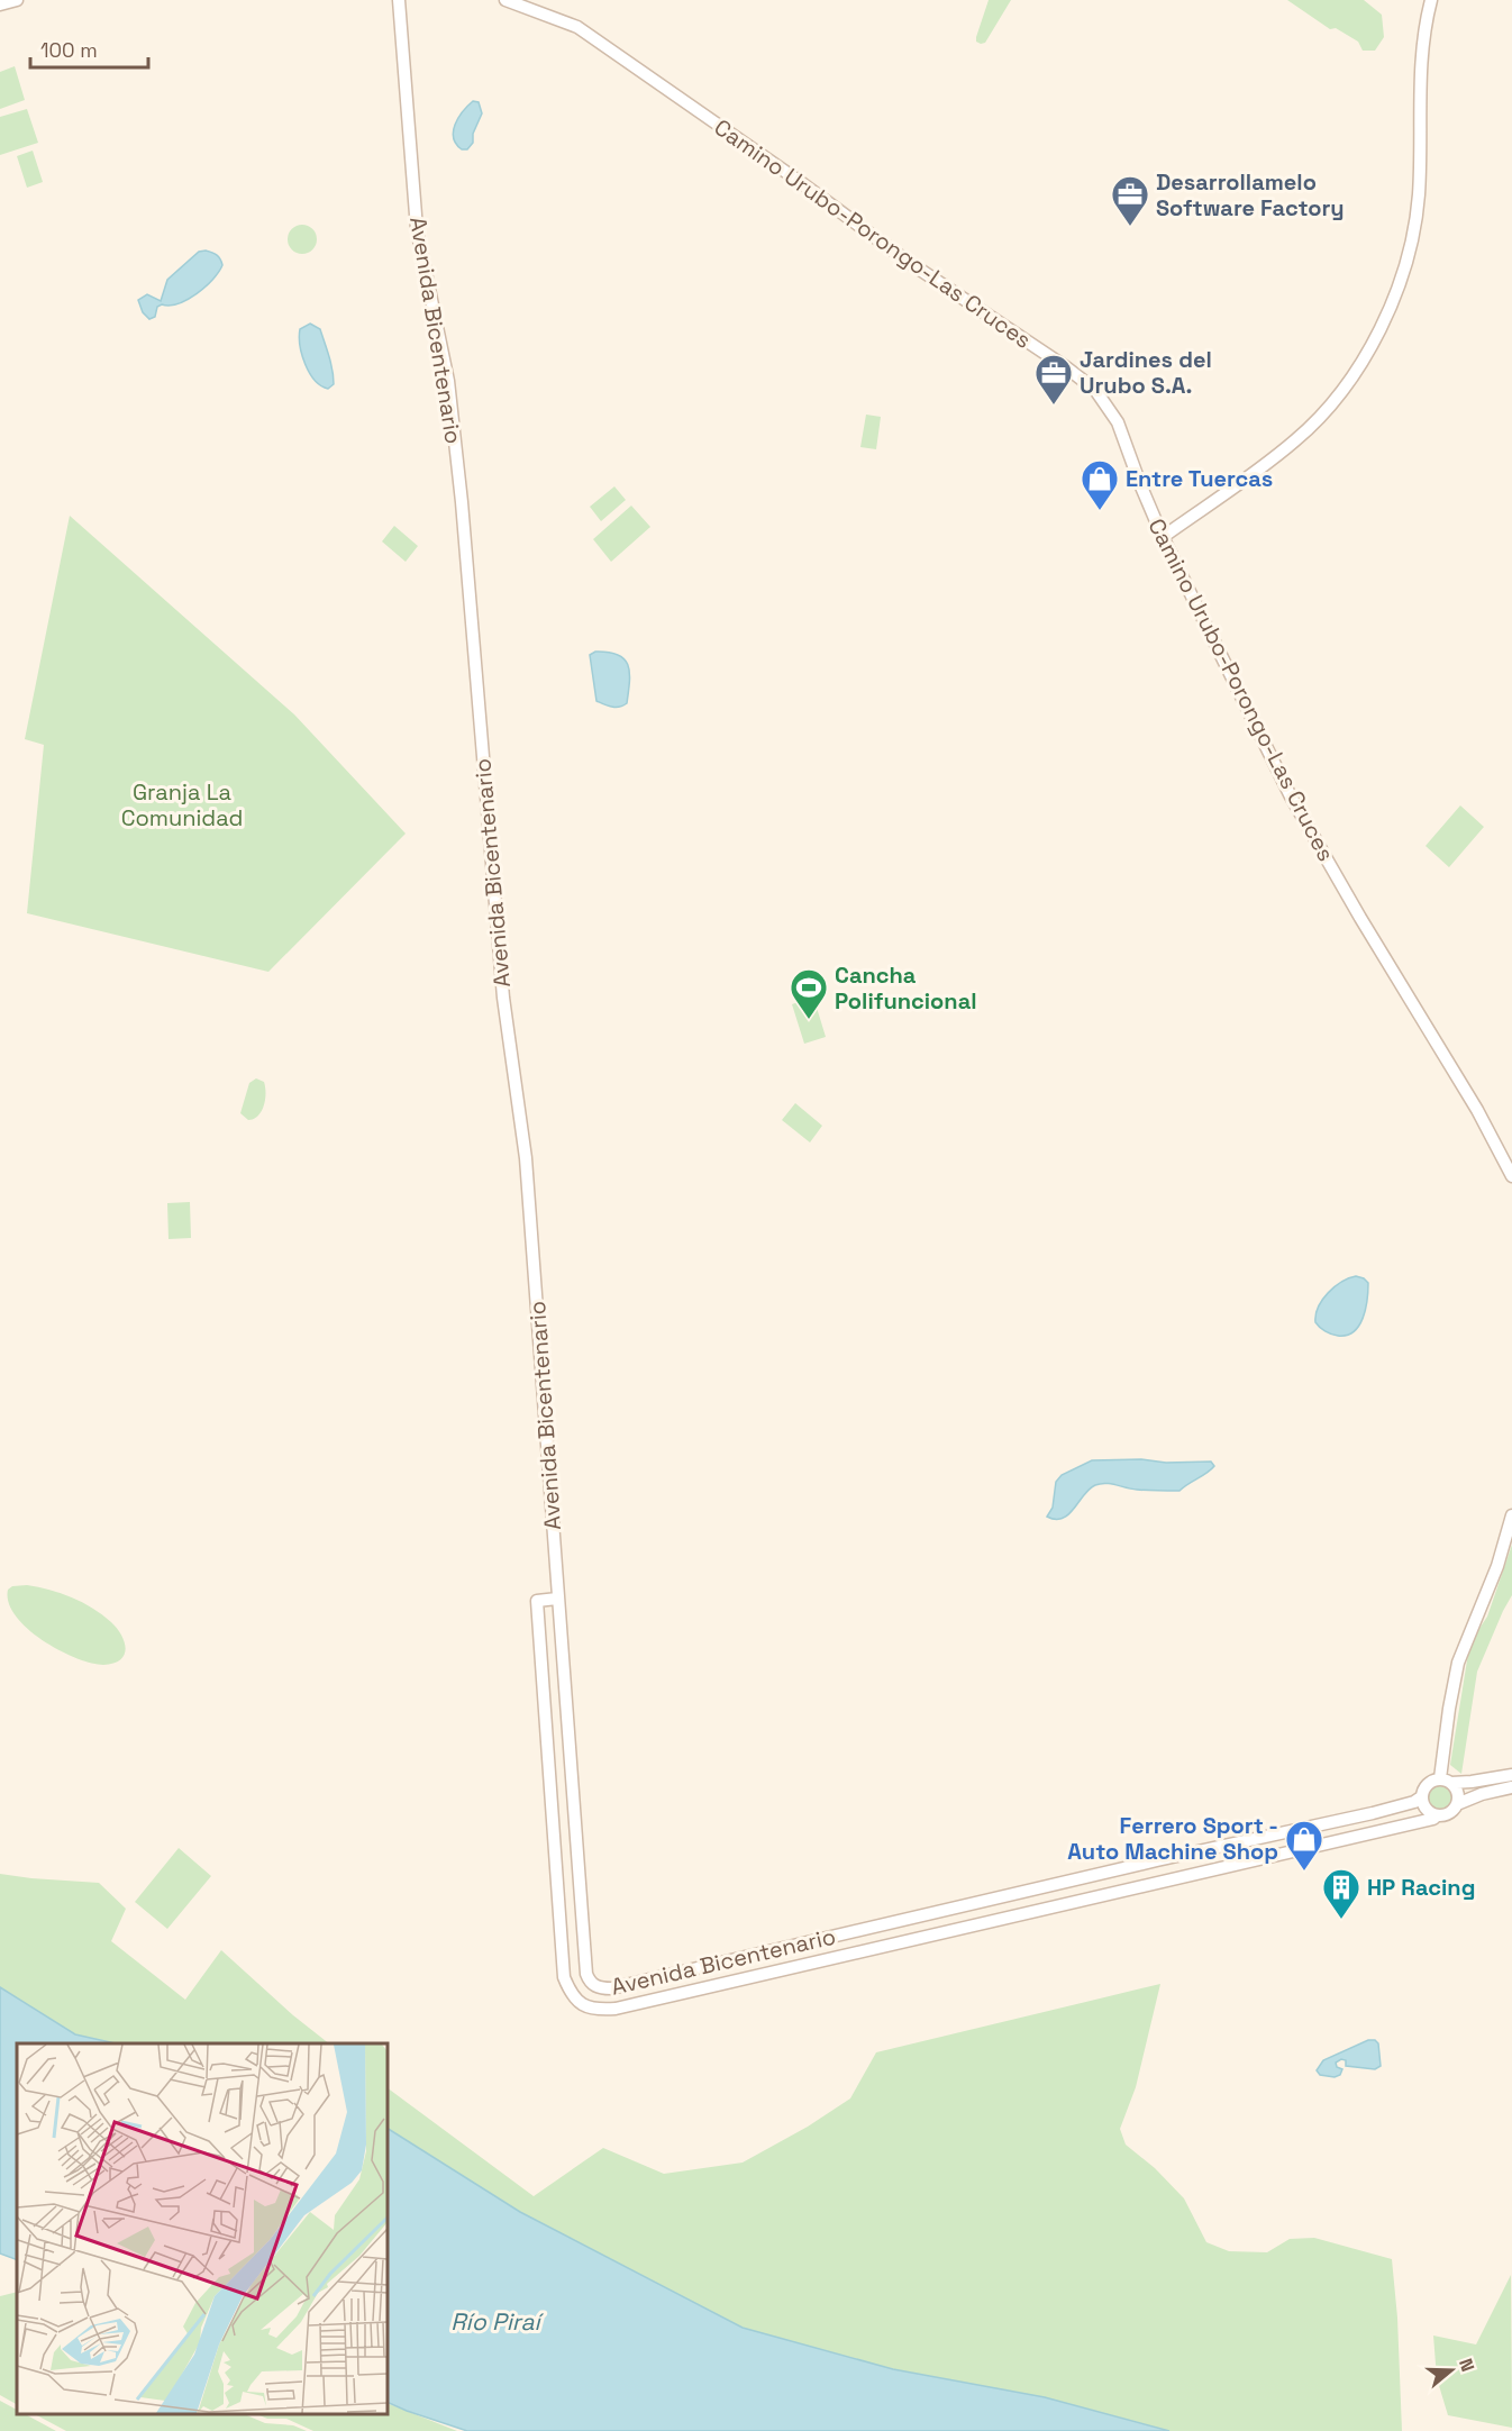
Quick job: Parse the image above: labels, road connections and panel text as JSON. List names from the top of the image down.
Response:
{
  "streets": {
    "street": ["Camino Urubo-Porongo-Las Cruces", "Avenida Bicentenario"]
  },
  "water": ["Río Piraí"],
  "parks": ["Granja La Comunidad"],
  "places": {
    "office": ["Desarrollamelo Software Factory", "Jardines del Urubo S.A."],
    "shop": ["Entre Tuercas", "Ferrero Sport - Auto Machine Shop"],
    "sports": ["Cancha Polifuncional"],
    "building": ["HP Racing"]
  },
  "scale_bar": "100 m",
  "north": "right"
}
